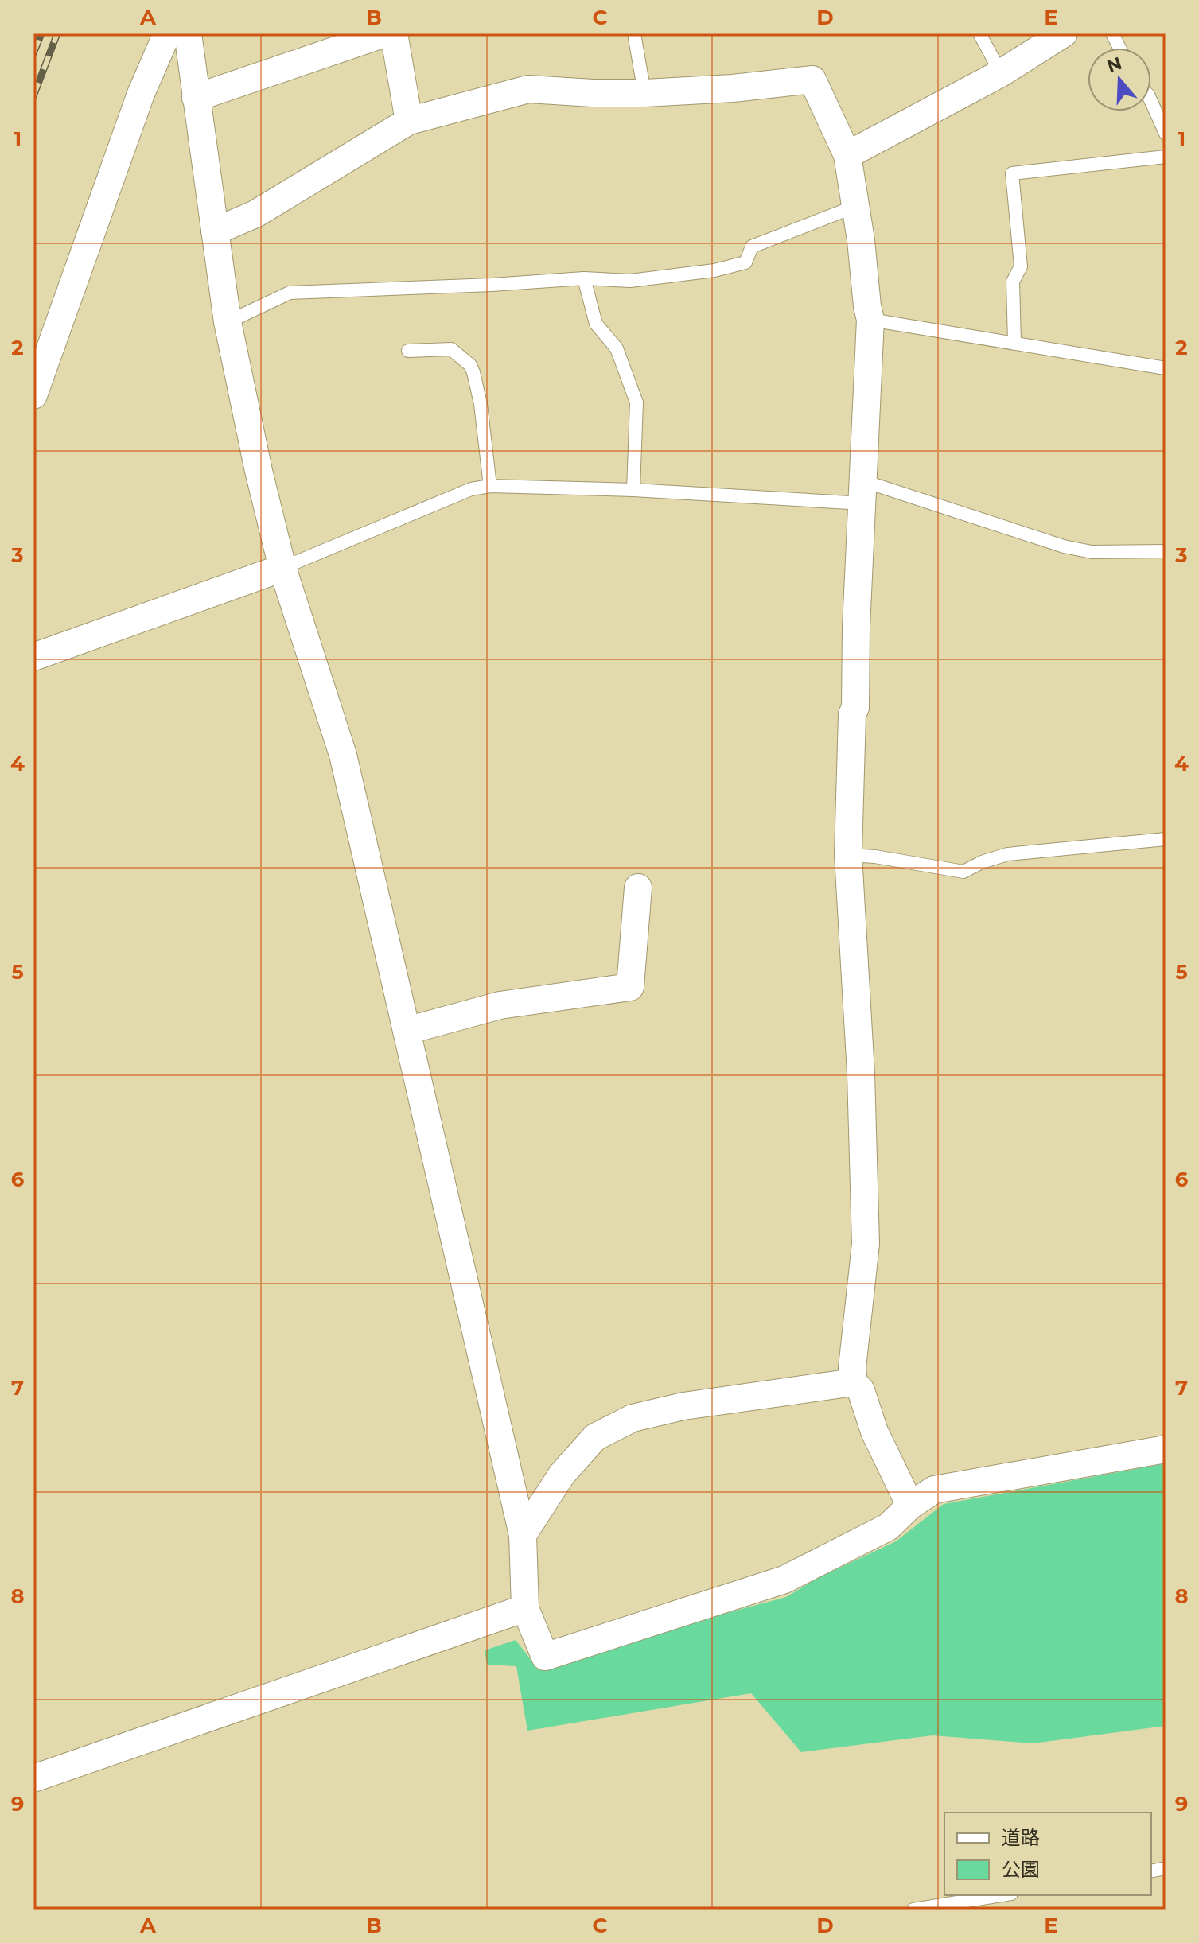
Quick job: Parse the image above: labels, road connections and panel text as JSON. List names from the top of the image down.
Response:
{
  "legend": ["道路", "公園"],
  "north": "top",
  "grid": {
    "columns": [
      "A",
      "B",
      "C",
      "D",
      "E"
    ],
    "rows": [
      "1",
      "2",
      "3",
      "4",
      "5",
      "6",
      "7",
      "8",
      "9"
    ]
  }
}
